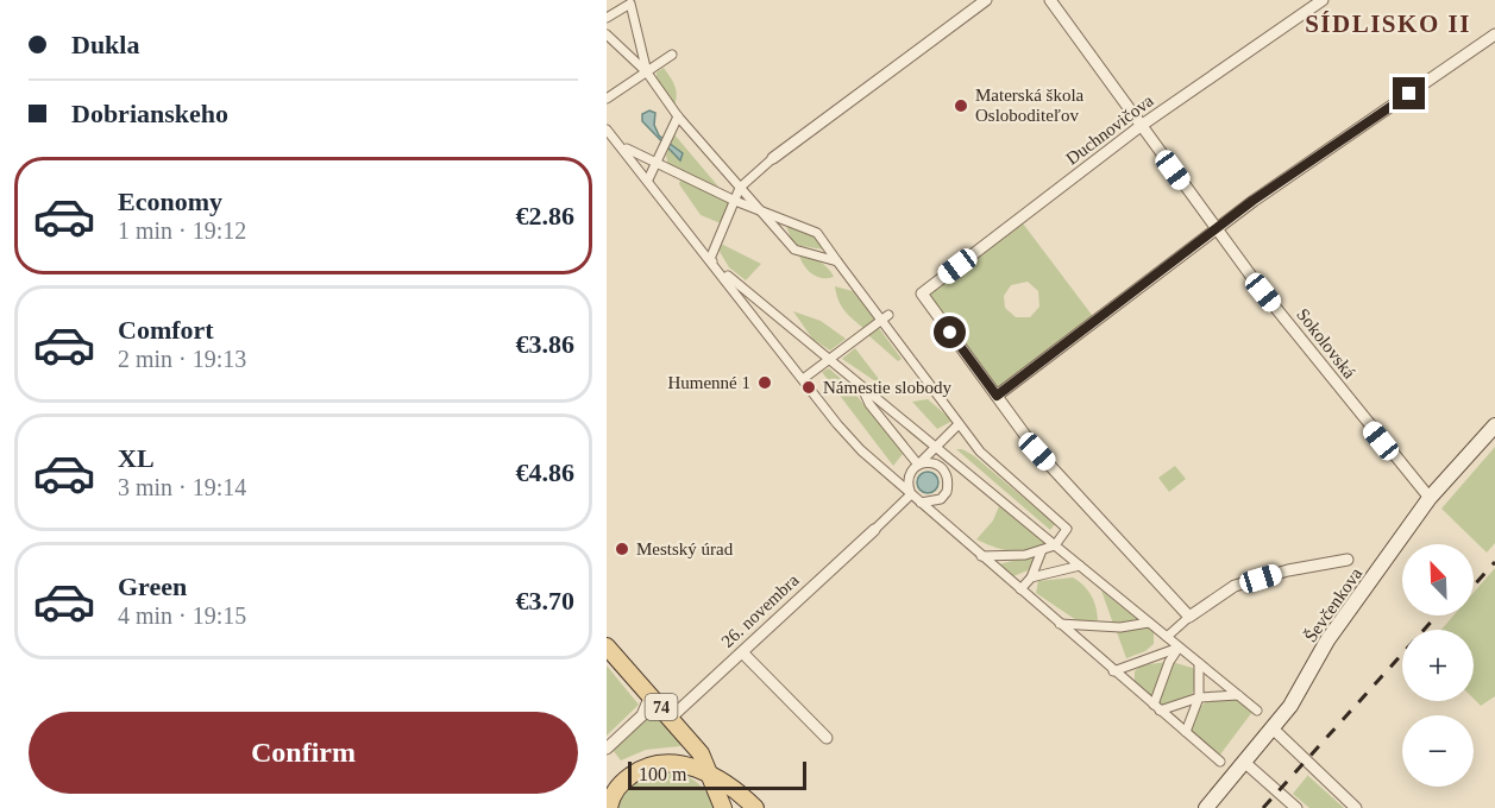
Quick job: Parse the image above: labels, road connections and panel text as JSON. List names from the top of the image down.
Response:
{
  "streets": {
    "main road": ["Ševčenkova", "74"],
    "street": ["Duchnovičova", "Sokolovská", "26. novembra"]
  },
  "crossings": [
    ["Duchnovičova", "Sokolovská"],
    ["Sokolovská", "Ševčenkova"],
    ["26. novembra", "74"]
  ],
  "districts": ["SÍDLISKO II"],
  "places": [
    "Materská škola Osloboditeľov",
    "Humenné 1",
    "Námestie slobody",
    "Mestský úrad"
  ],
  "scale_bar": "100 m",
  "north": "top left",
  "page": {
    "banner": ["Dukla", "Dobrianskeho"],
    "list": [
      {
        "name": "Economy",
        "note": "1 min · 19:12",
        "value": "€2.86"
      },
      {
        "name": "Comfort",
        "note": "2 min · 19:13",
        "value": "€3.86"
      },
      {
        "name": "XL",
        "note": "3 min · 19:14",
        "value": "€4.86"
      },
      {
        "name": "Green",
        "note": "4 min · 19:15",
        "value": "€3.70"
      }
    ],
    "map_buttons": ["+", "−"],
    "buttons": "Confirm",
    "scale": "100 m"
  }
}
